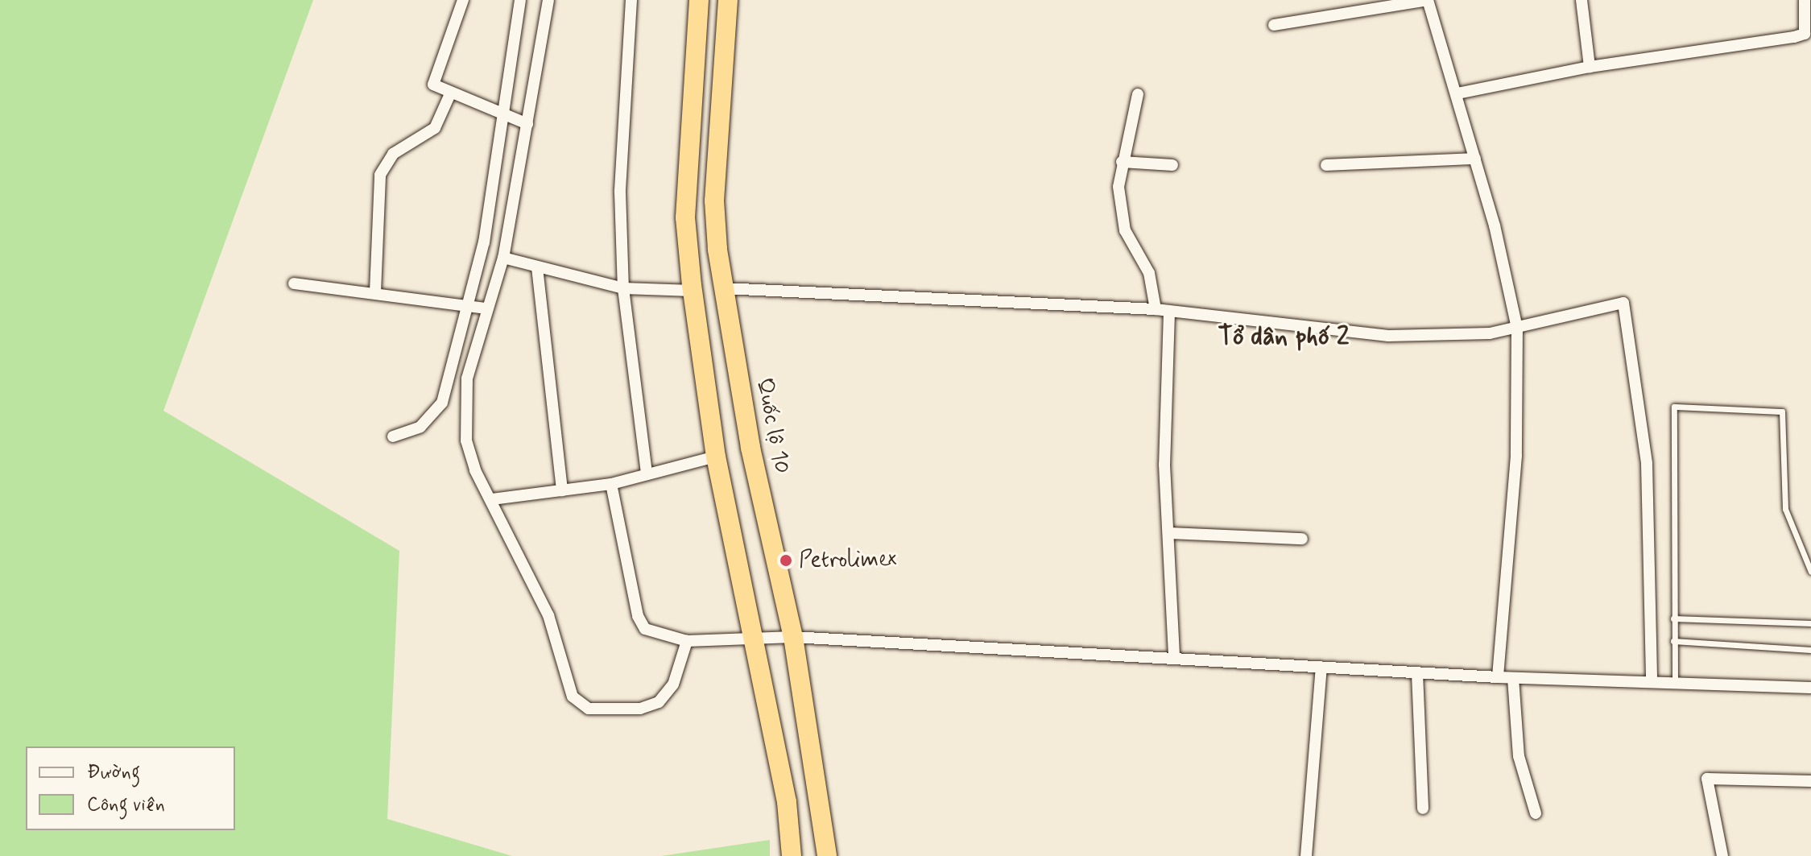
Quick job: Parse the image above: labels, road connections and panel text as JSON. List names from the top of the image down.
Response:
{
  "streets": {
    "highway": ["Quốc lộ 10"]
  },
  "districts": ["Tổ dân phố 2"],
  "places": ["Petrolimex"],
  "legend": ["Đường", "Công viên"]
}
